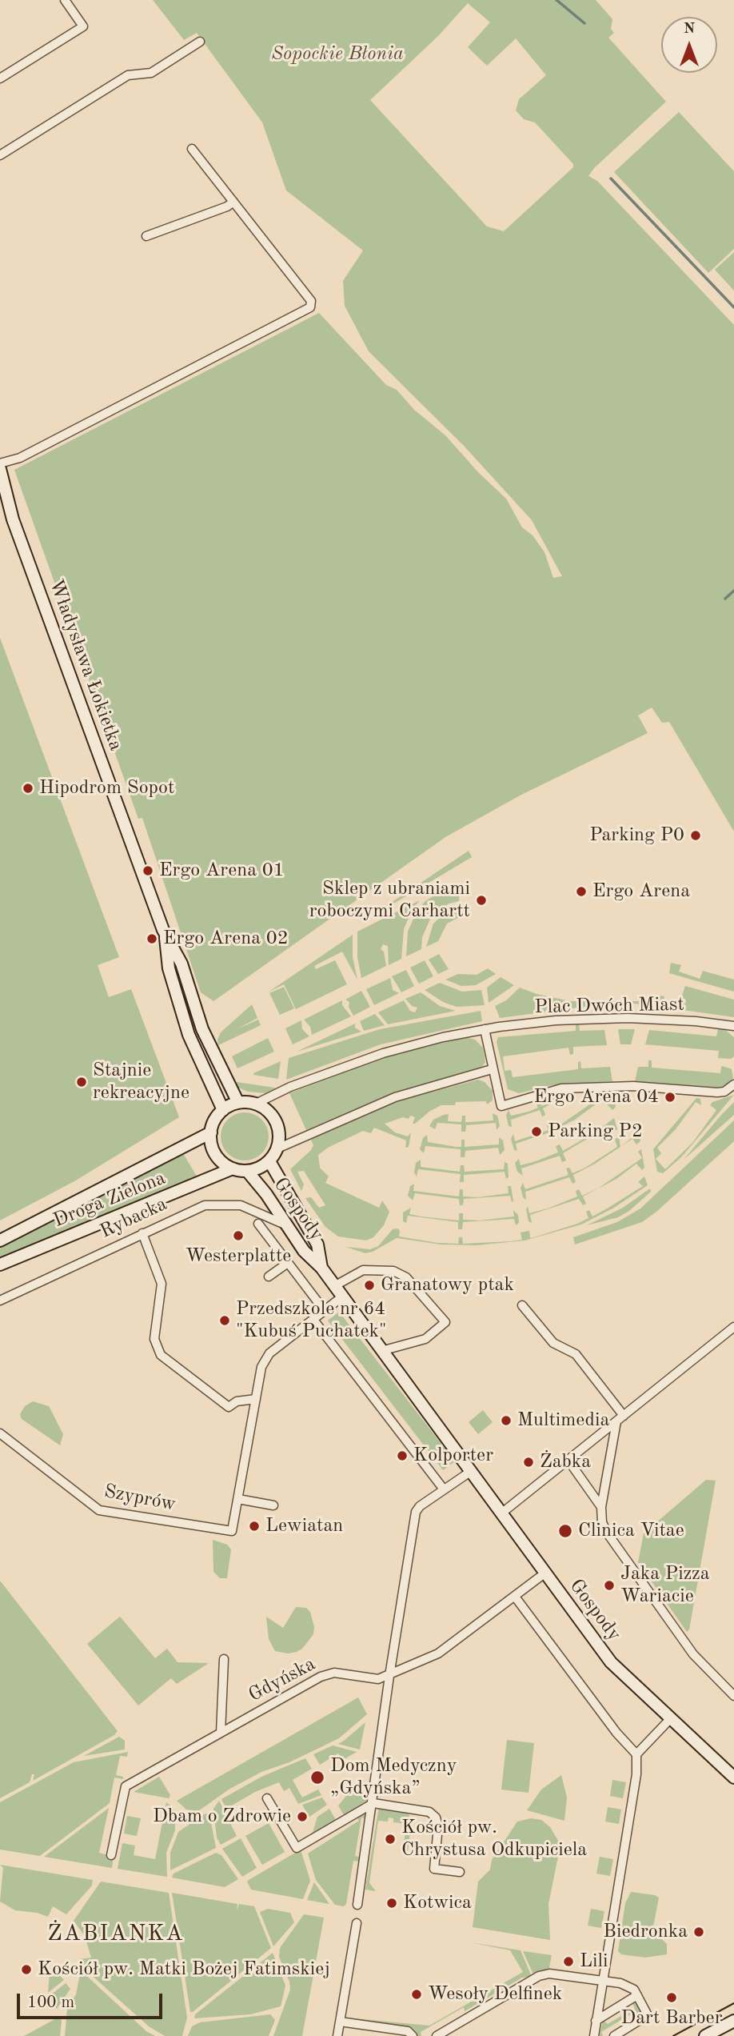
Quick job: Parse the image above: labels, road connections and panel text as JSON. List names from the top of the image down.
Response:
{
  "streets": {
    "street": [
      "Władysława Łokietka",
      "Plac Dwóch Miast",
      "Droga Zielona",
      "Gospody",
      "Rybacka",
      "Szyprów",
      "Gdyńska"
    ]
  },
  "crossings": [
    ["Władysława Łokietka", "Plac Dwóch Miast"],
    ["Władysława Łokietka", "Droga Zielona"],
    ["Władysława Łokietka", "Gospody"],
    ["Plac Dwóch Miast", "Droga Zielona"],
    ["Plac Dwóch Miast", "Gospody"],
    ["Droga Zielona", "Gospody"],
    ["Gospody", "Rybacka"],
    ["Gospody", "Szyprów"],
    ["Gospody", "Gdyńska"]
  ],
  "districts": ["ŻABIANKA"],
  "parks": ["Sopockie Błonia"],
  "places": [
    "Hipodrom Sopot",
    "Parking P0",
    "Ergo Arena 01",
    "Ergo Arena",
    "Sklep z ubraniami roboczymi Carhartt",
    "Ergo Arena 02",
    "Stajnie rekreacyjne",
    "Ergo Arena 04",
    "Parking P2",
    "Westerplatte",
    "Granatowy ptak",
    "Przedszkole nr 64 \"Kubuś Puchatek\"",
    "Multimedia",
    "Kolporter",
    "Żabka",
    "Lewiatan",
    "Clinica Vitae",
    "Jaka Pizza Wariacie",
    "Dom Medyczny „Gdyńska”",
    "Dbam o Zdrowie",
    "Kościół pw. Chrystusa Odkupiciela",
    "Kotwica",
    "Biedronka",
    "Lili",
    "Kościół pw. Matki Bożej Fatimskiej",
    "Wesoły Delfinek",
    "Dart Barber"
  ],
  "scale_bar": "100 m",
  "north": "top"
}
